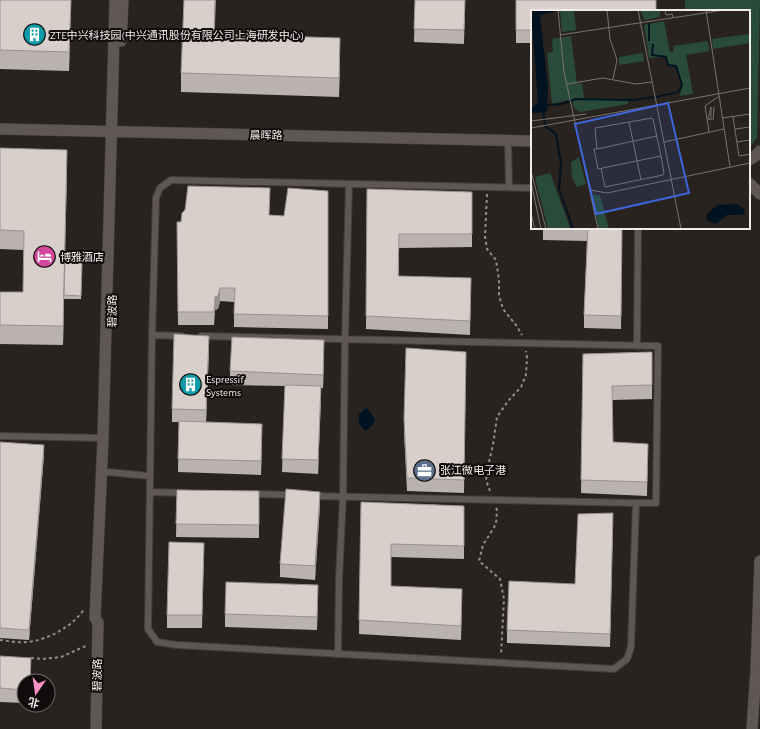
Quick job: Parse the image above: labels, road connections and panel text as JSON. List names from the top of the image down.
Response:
{
  "streets": {
    "street": ["晨晖路", "碧波路"]
  },
  "crossings": [
    ["晨晖路", "碧波路"]
  ],
  "places": {
    "building": ["ZTE中兴科技园(中兴通讯股份有限公司上海研发中心)", "Espressif Systems"],
    "hotel": ["博雅酒店"],
    "office": ["张江微电子港"]
  },
  "north": "bottom"
}
